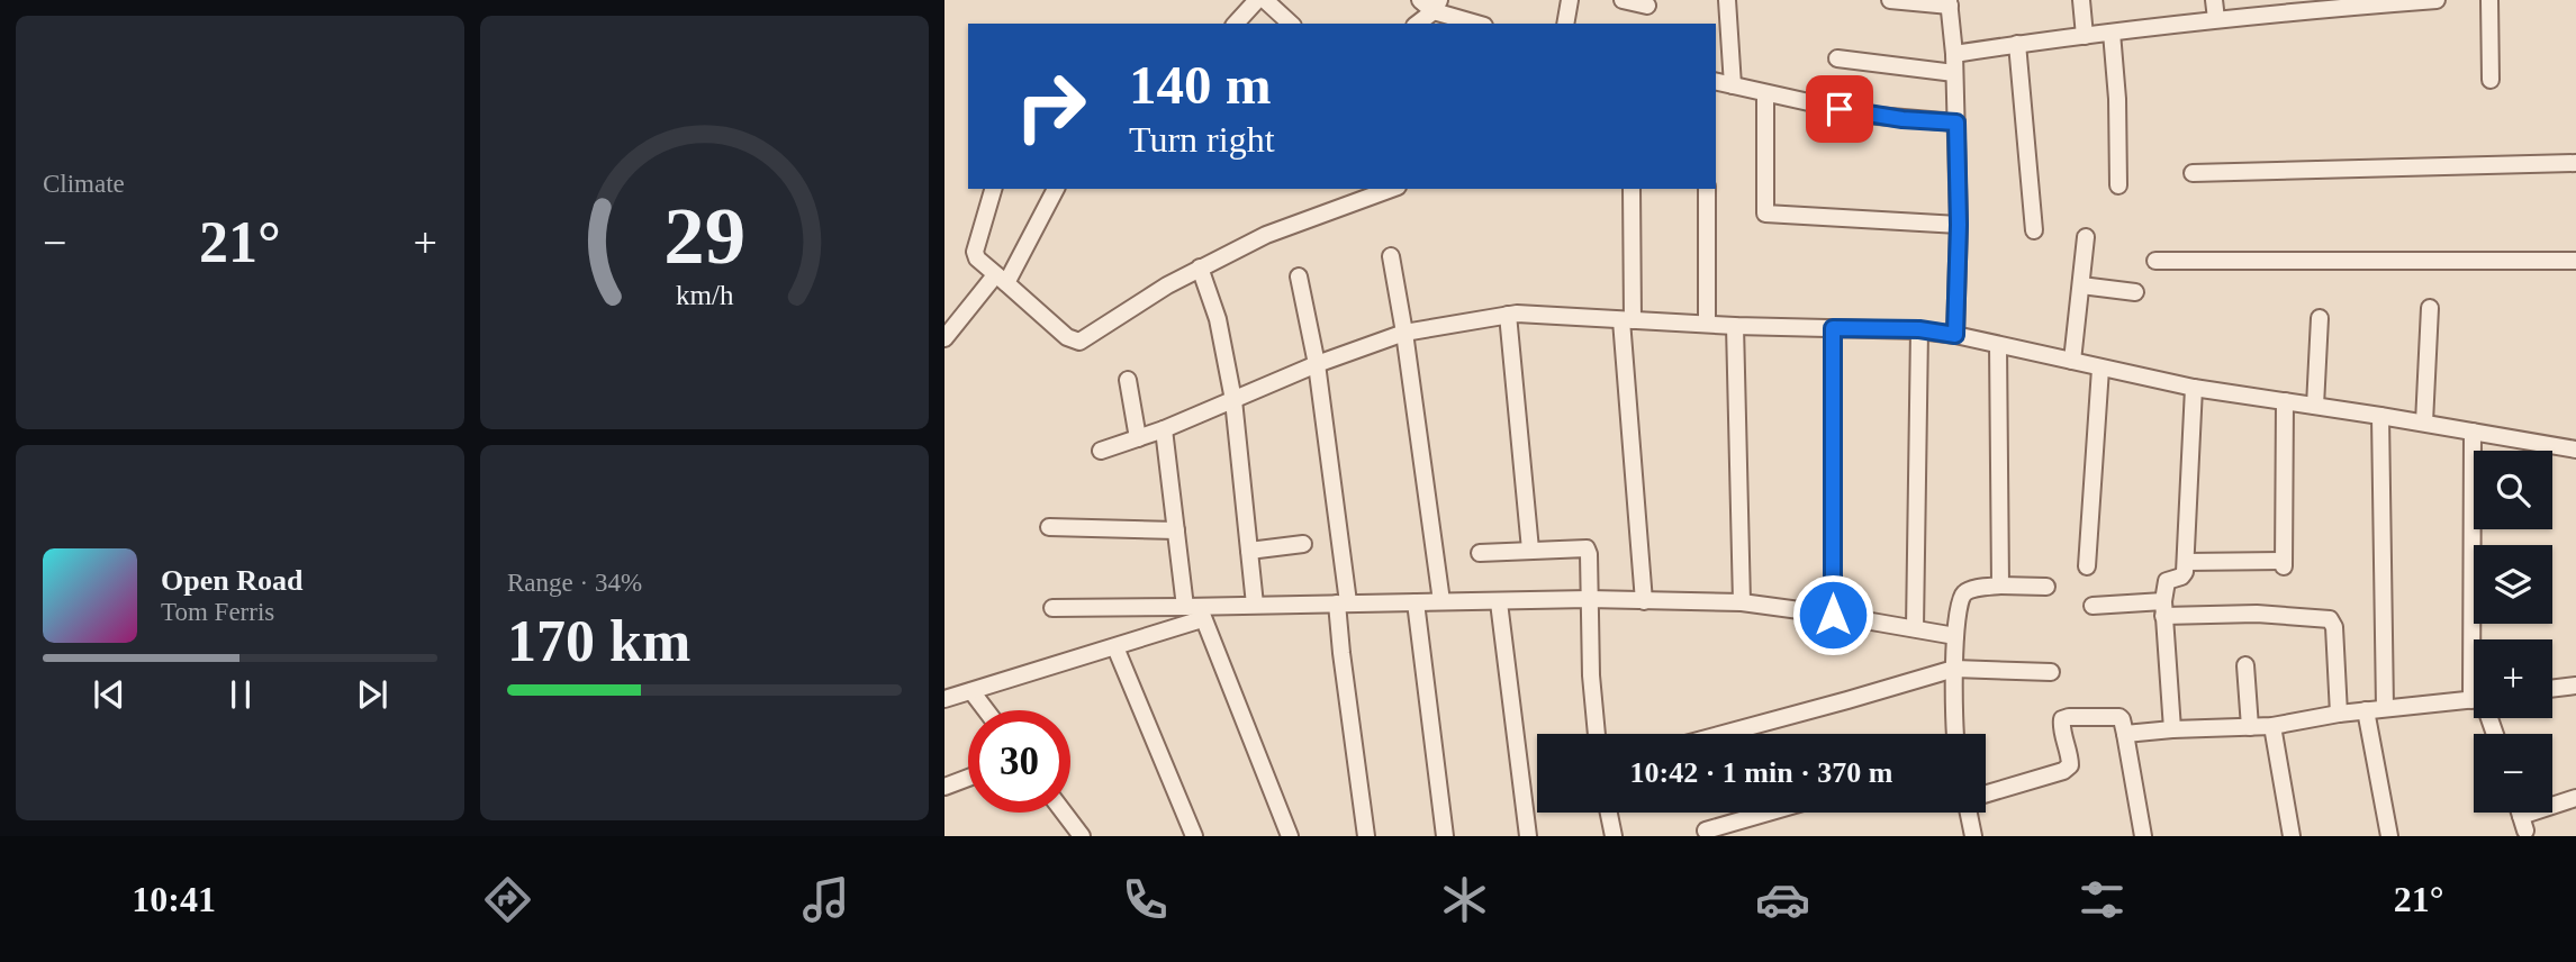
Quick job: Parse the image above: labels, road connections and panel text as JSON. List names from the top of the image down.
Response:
{
  "page": {
    "tile": [
      "Climate",
      ["Range · 34%", "170 km"]
    ],
    "turn": ["140 m", "Turn right"],
    "heat": ["−", "21°", "+"],
    "map_buttons": ["+", "−"],
    "song": ["Open Road", "Tom Ferris"],
    "limit": "30",
    "trip": "10:42 · 1 min · 370 m",
    "tabs": ["10:41", "21°"],
    "gauge": ["29", "km/h"]
  }
}
